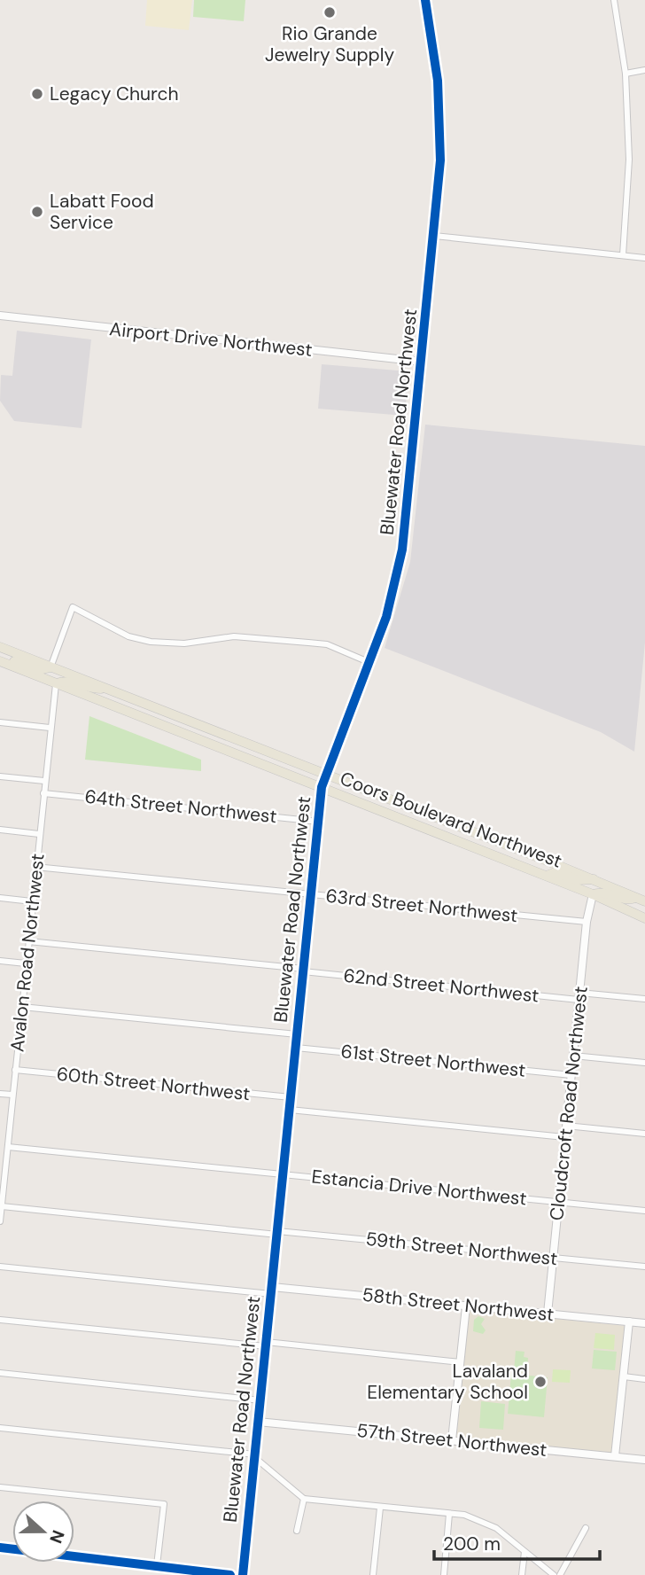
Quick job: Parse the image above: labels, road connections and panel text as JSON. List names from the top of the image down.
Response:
{
  "streets": {
    "main road": ["Coors Boulevard Northwest"],
    "street": [
      "Airport Drive Northwest",
      "Bluewater Road Northwest",
      "64th Street Northwest",
      "63rd Street Northwest",
      "Avalon Road Northwest",
      "62nd Street Northwest",
      "61st Street Northwest",
      "60th Street Northwest",
      "Cloudcroft Road Northwest",
      "Estancia Drive Northwest",
      "59th Street Northwest",
      "58th Street Northwest",
      "57th Street Northwest"
    ]
  },
  "crossings": [
    ["Airport Drive Northwest", "Bluewater Road Northwest"],
    ["Bluewater Road Northwest", "64th Street Northwest"],
    ["Bluewater Road Northwest", "Coors Boulevard Northwest"],
    ["Bluewater Road Northwest", "63rd Street Northwest"],
    ["Bluewater Road Northwest", "62nd Street Northwest"],
    ["Bluewater Road Northwest", "61st Street Northwest"],
    ["Bluewater Road Northwest", "60th Street Northwest"],
    ["Bluewater Road Northwest", "Estancia Drive Northwest"],
    ["Bluewater Road Northwest", "59th Street Northwest"],
    ["Bluewater Road Northwest", "58th Street Northwest"],
    ["Bluewater Road Northwest", "57th Street Northwest"],
    ["64th Street Northwest", "Avalon Road Northwest"],
    ["Coors Boulevard Northwest", "Avalon Road Northwest"],
    ["Coors Boulevard Northwest", "Cloudcroft Road Northwest"],
    ["63rd Street Northwest", "Avalon Road Northwest"],
    ["63rd Street Northwest", "Cloudcroft Road Northwest"],
    ["Avalon Road Northwest", "62nd Street Northwest"],
    ["Avalon Road Northwest", "60th Street Northwest"],
    ["Avalon Road Northwest", "Estancia Drive Northwest"],
    ["Avalon Road Northwest", "59th Street Northwest"],
    ["62nd Street Northwest", "Cloudcroft Road Northwest"],
    ["61st Street Northwest", "Cloudcroft Road Northwest"],
    ["Cloudcroft Road Northwest", "Estancia Drive Northwest"],
    ["Cloudcroft Road Northwest", "59th Street Northwest"],
    ["Cloudcroft Road Northwest", "58th Street Northwest"]
  ],
  "places": [
    "Rio Grande Jewelry Supply",
    "Legacy Church",
    "Labatt Food Service",
    "Lavaland Elementary School"
  ],
  "scale_bar": "200 m",
  "north": "right"
}
